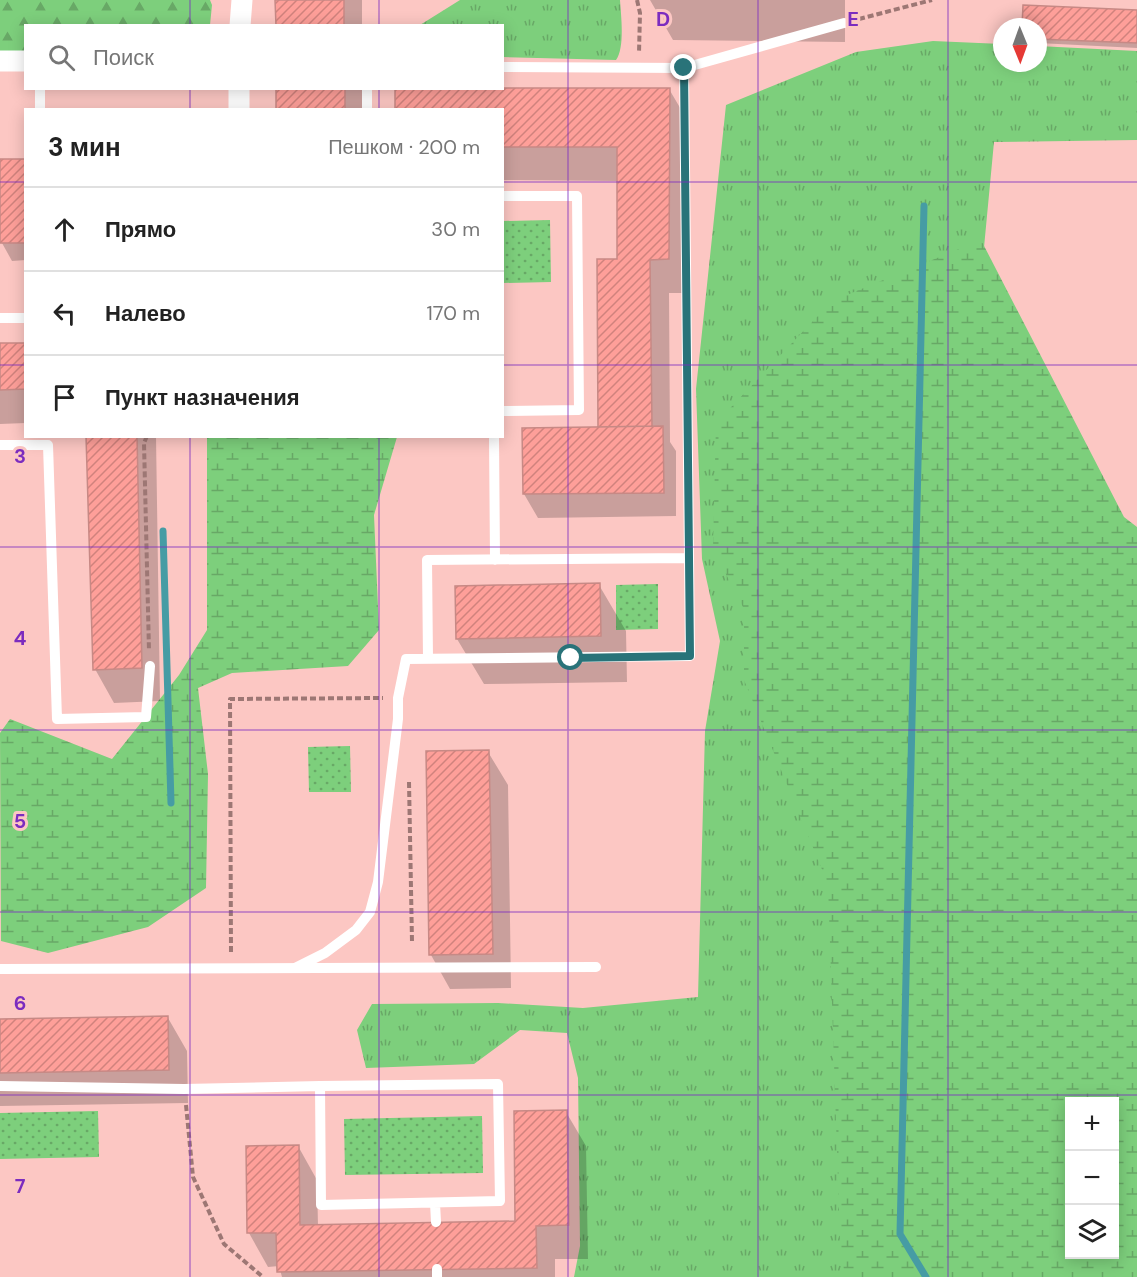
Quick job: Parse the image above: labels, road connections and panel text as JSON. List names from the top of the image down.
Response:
{
  "north": "bottom",
  "page": {
    "search": "Поиск",
    "heading": ["3 мин", "Пешком · 200 m"],
    "list": [
      ["Прямо", "30 m"],
      ["Налево", "170 m"],
      "Пункт назначения"
    ],
    "map_buttons": ["+", "−"]
  },
  "grid": {
    "columns": ["D", "E"],
    "rows": [
      "3",
      "4",
      "5",
      "6",
      "7"
    ]
  }
}
